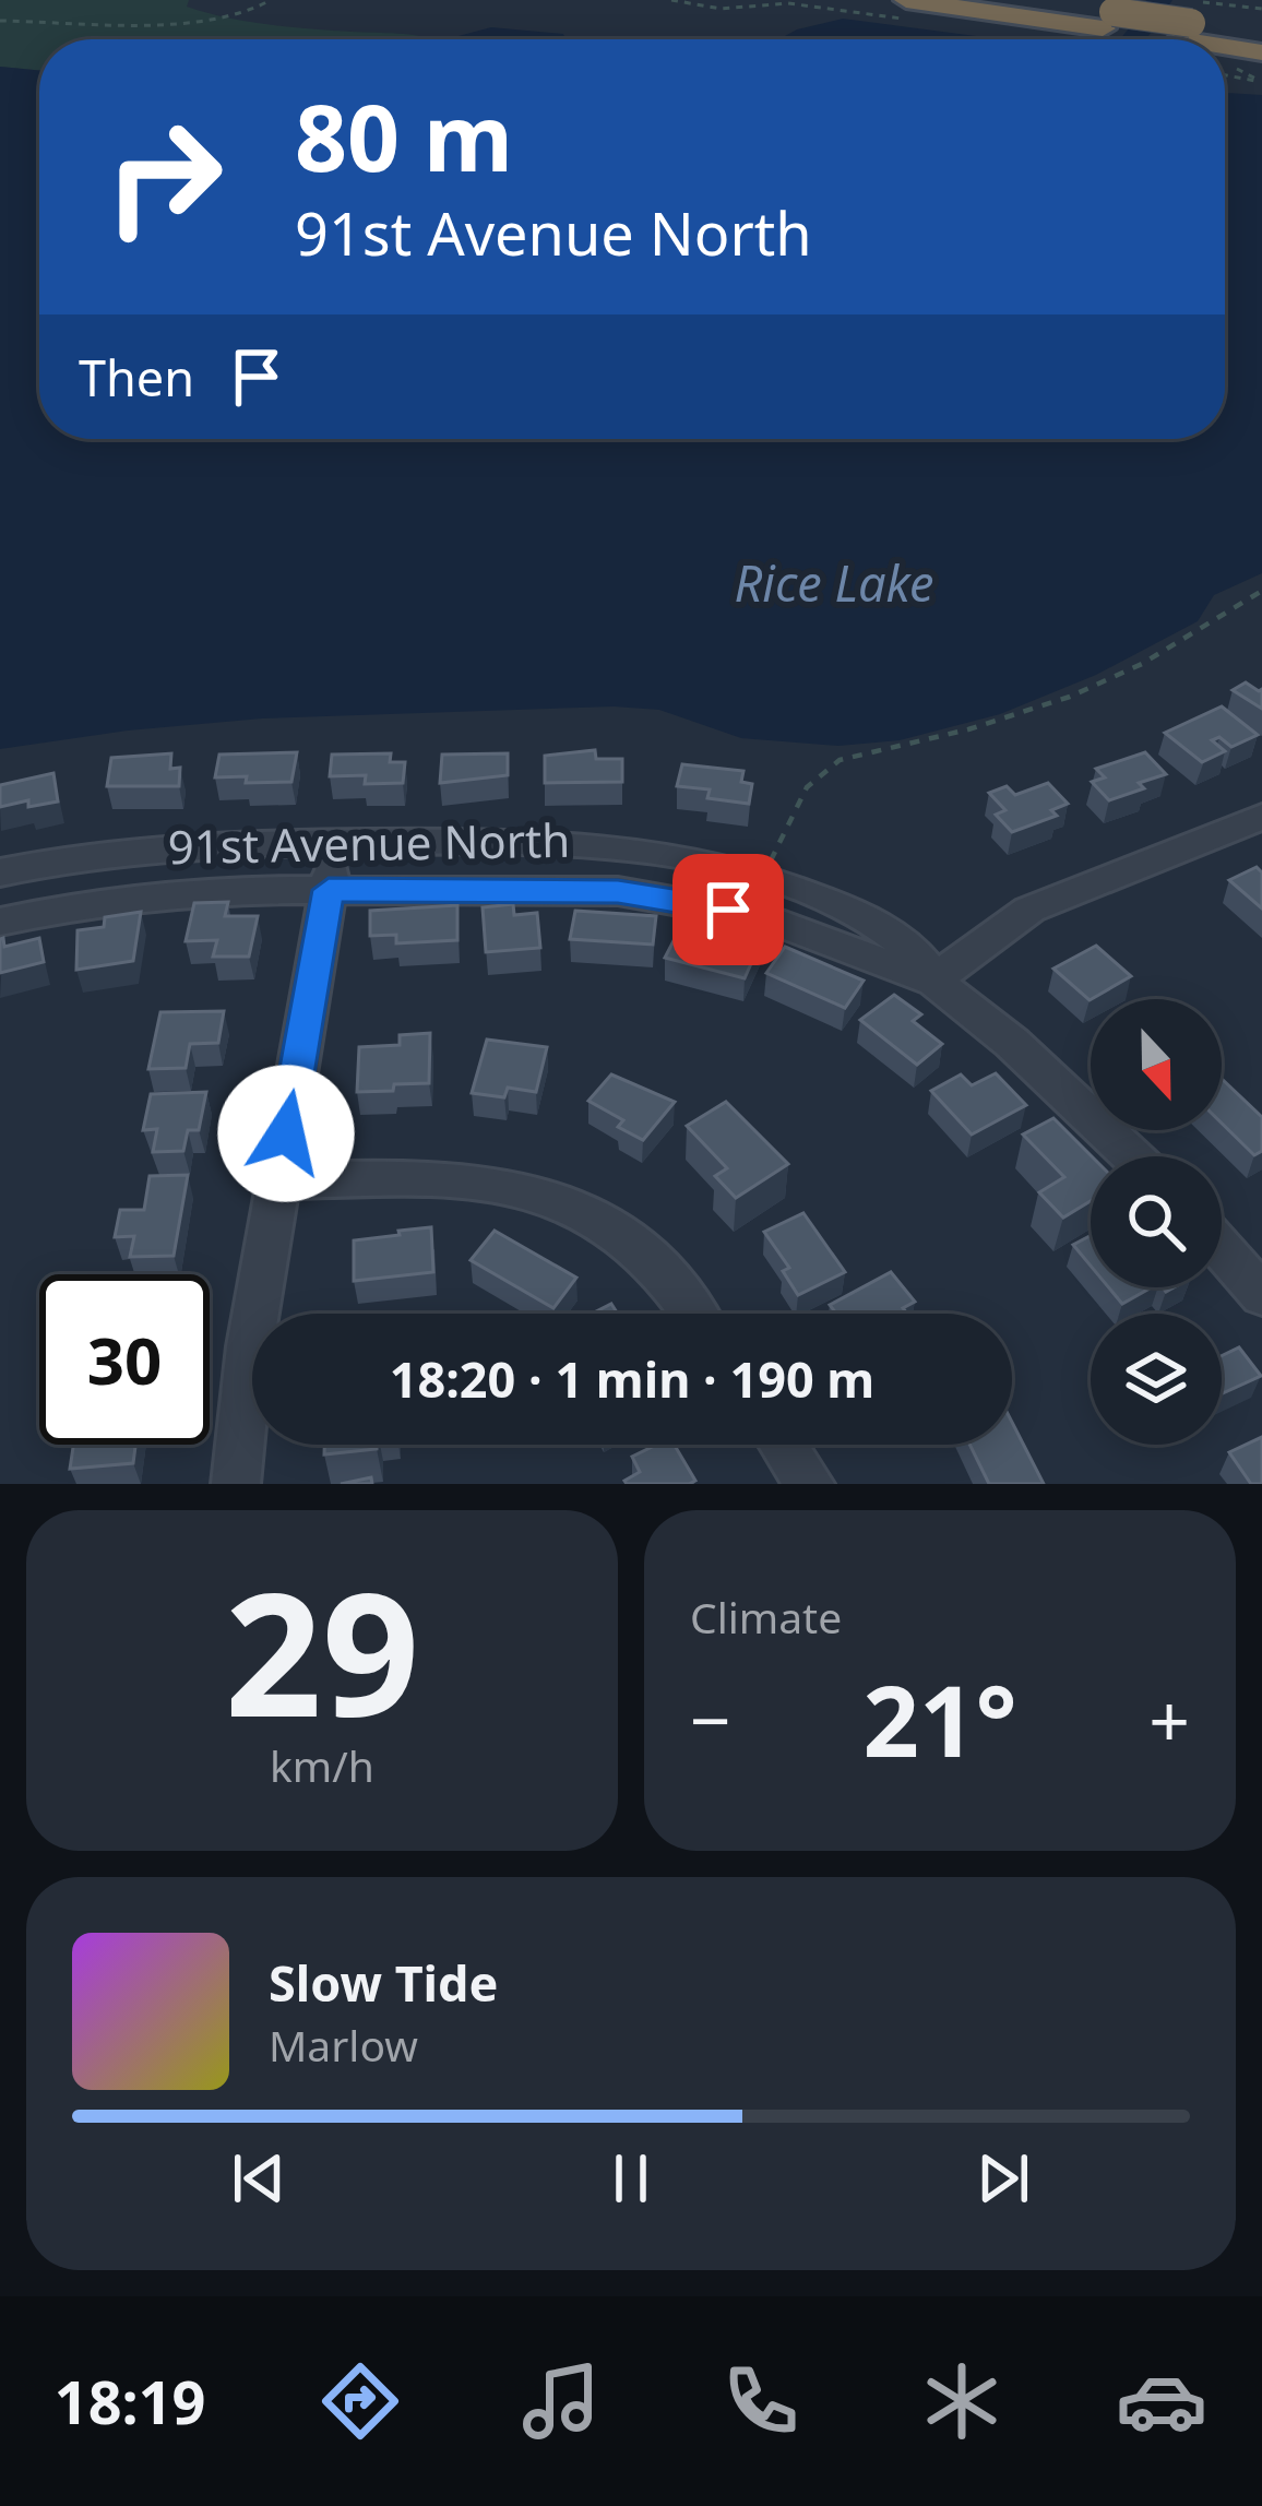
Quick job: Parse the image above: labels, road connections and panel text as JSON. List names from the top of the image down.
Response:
{
  "streets": {
    "street": ["91st Avenue North"]
  },
  "water": ["Rice Lake"],
  "north": "bottom",
  "page": {
    "turn": ["80 m", "91st Avenue North"],
    "then": "Then",
    "limit": "30",
    "trip": "18:20 · 1 min · 190 m",
    "tile": [
      ["29", "km/h"],
      "Climate"
    ],
    "heat": ["−", "21°", "+"],
    "song": ["Slow Tide", "Marlow"],
    "tabs": "18:19"
  }
}
